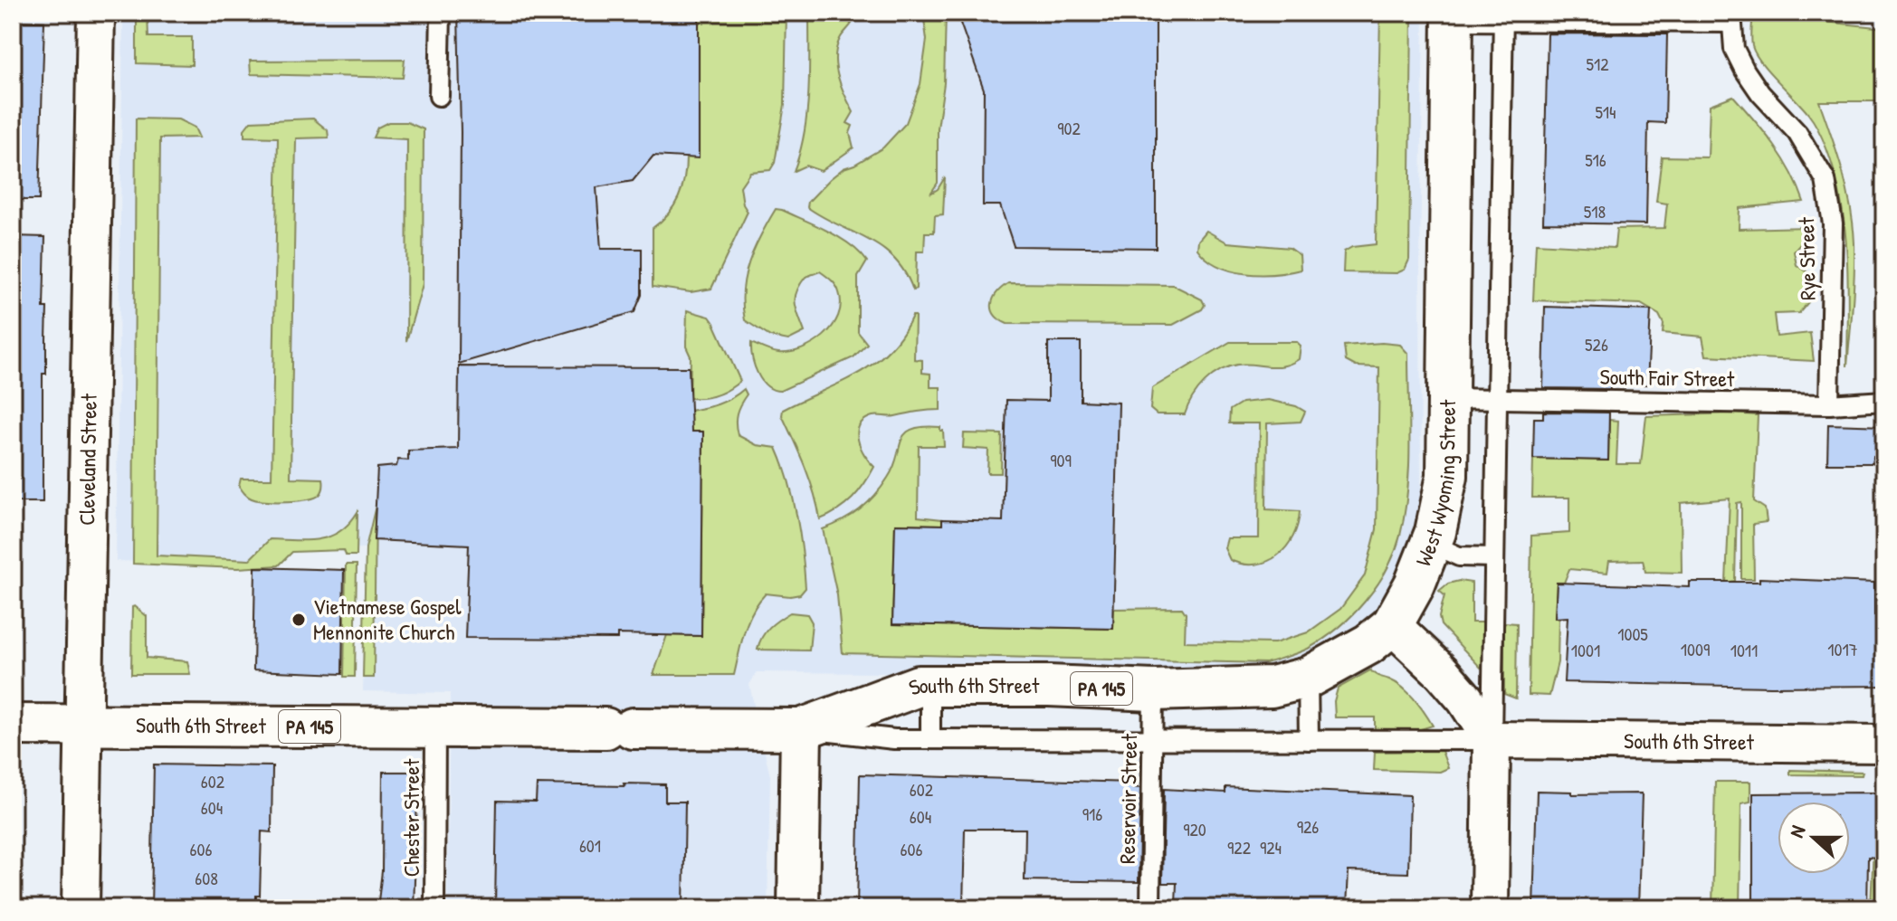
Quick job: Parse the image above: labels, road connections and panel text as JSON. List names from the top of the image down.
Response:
{
  "streets": {
    "main road": ["West Wyoming Street", "PA 145", "South 6th Street"],
    "street": ["Cleveland Street"],
    "lane": [
      "Rye Street",
      "South Fair Street",
      "Reservoir Street",
      "Chester Street"
    ]
  },
  "crossings": [
    ["Rye Street", "South Fair Street"],
    ["South Fair Street", "West Wyoming Street"],
    ["Cleveland Street", "South 6th Street"],
    ["West Wyoming Street", "South 6th Street"],
    ["South 6th Street", "Reservoir Street"],
    ["South 6th Street", "Chester Street"]
  ],
  "places": ["Vietnamese Gospel Mennonite Church"],
  "house_numbers": [
    "512",
    "514",
    "902",
    "516",
    "518",
    "526",
    "909",
    "1005",
    "1009",
    "1017",
    "1001",
    "1011",
    "602",
    "602",
    "604",
    "916",
    "604",
    "926",
    "920",
    "601",
    "922",
    "924",
    "606",
    "606",
    "608"
  ],
  "north": "left"
}
